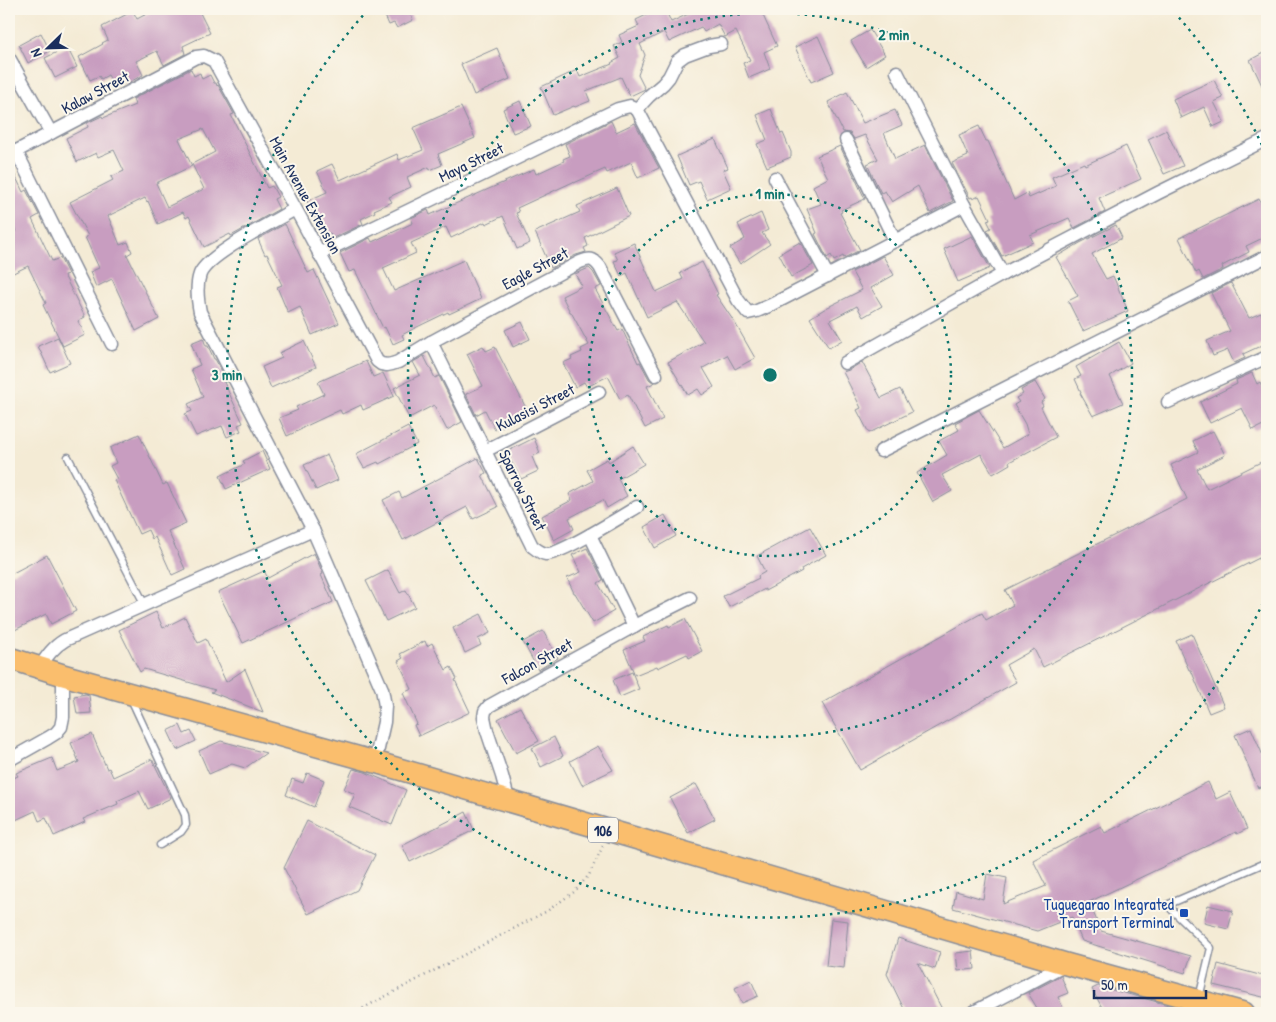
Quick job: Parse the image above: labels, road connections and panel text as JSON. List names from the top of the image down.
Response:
{
  "streets": {
    "highway": ["106"],
    "street": [
      "Kalaw Street",
      "Maya Street",
      "Main Avenue Extension",
      "Eagle Street",
      "Kulasisi Street",
      "Sparrow Street",
      "Falcon Street"
    ]
  },
  "crossings": [
    ["Kalaw Street", "Main Avenue Extension"],
    ["Maya Street", "Main Avenue Extension"],
    ["Main Avenue Extension", "Eagle Street"],
    ["Eagle Street", "Sparrow Street"],
    ["Kulasisi Street", "Sparrow Street"],
    ["Falcon Street", "106"]
  ],
  "places": {
    "transit": ["Tuguegarao Integrated Transport Terminal"]
  },
  "scale_bar": "50 m",
  "north": "bottom left",
  "rings": ["2 min", "1 min", "3 min"]
}
